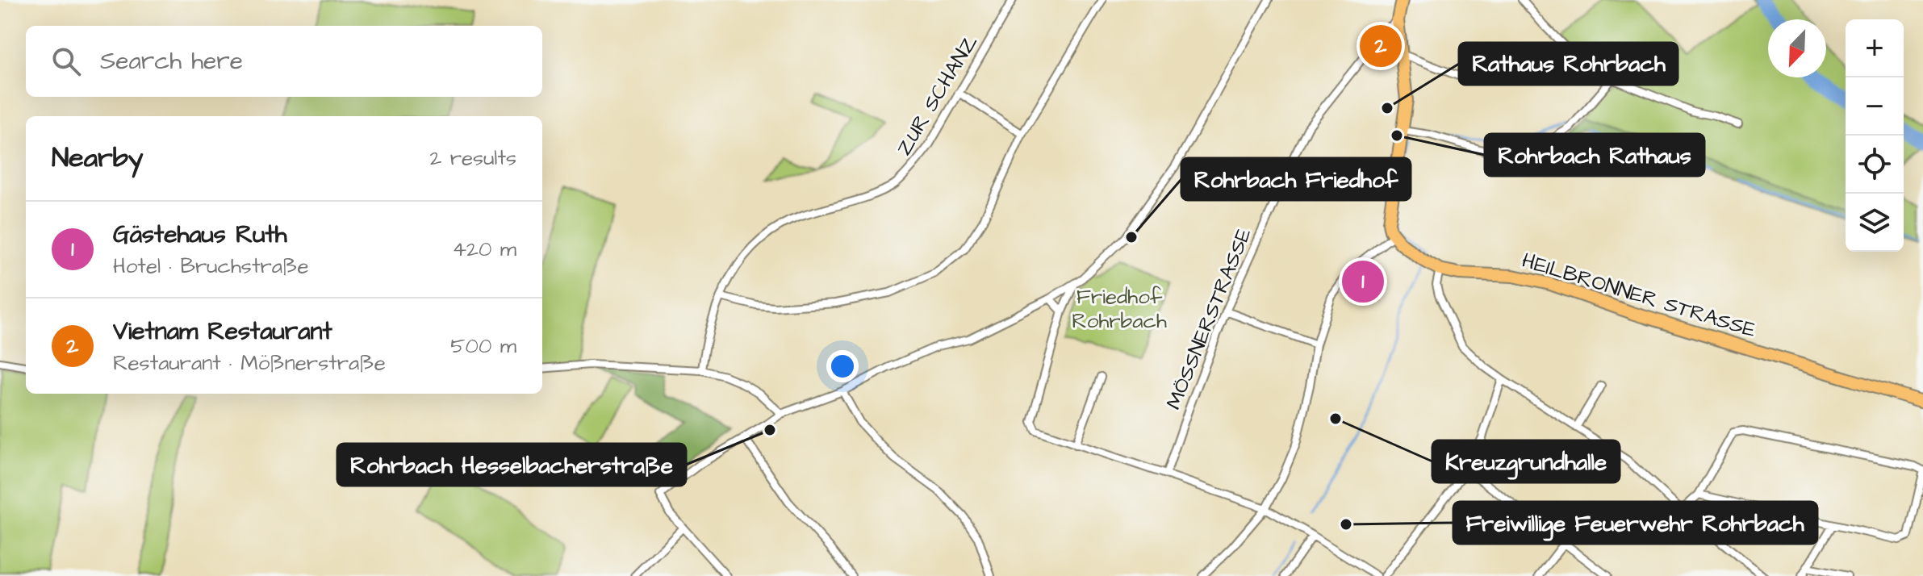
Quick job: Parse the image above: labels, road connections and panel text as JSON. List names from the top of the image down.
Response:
{
  "streets": {
    "main road": ["HEILBRONNER STRASSE"],
    "street": ["ZUR SCHANZ", "MÖSSNERSTRASSE"]
  },
  "parks": ["Friedhof Rohrbach"],
  "places": [
    "Rathaus Rohrbach",
    "Rohrbach Rathaus",
    "Rohrbach Friedhof",
    "Kreuzgrundhalle",
    "Rohrbach Hesselbacherstraße",
    "Freiwillige Feuerwehr Rohrbach"
  ],
  "north": "bottom left",
  "page": {
    "map_buttons": ["+", "−"],
    "pins": ["2", "1"],
    "search": "Search here",
    "heading": ["Nearby", "2 results"],
    "list": [
      {
        "mark": "1",
        "name": "Gästehaus Ruth",
        "note": "Hotel · Bruchstraße",
        "value": "420 m"
      },
      {
        "mark": "2",
        "name": "Vietnam Restaurant",
        "note": "Restaurant · Mößnerstraße",
        "value": "500 m"
      }
    ]
  }
}
